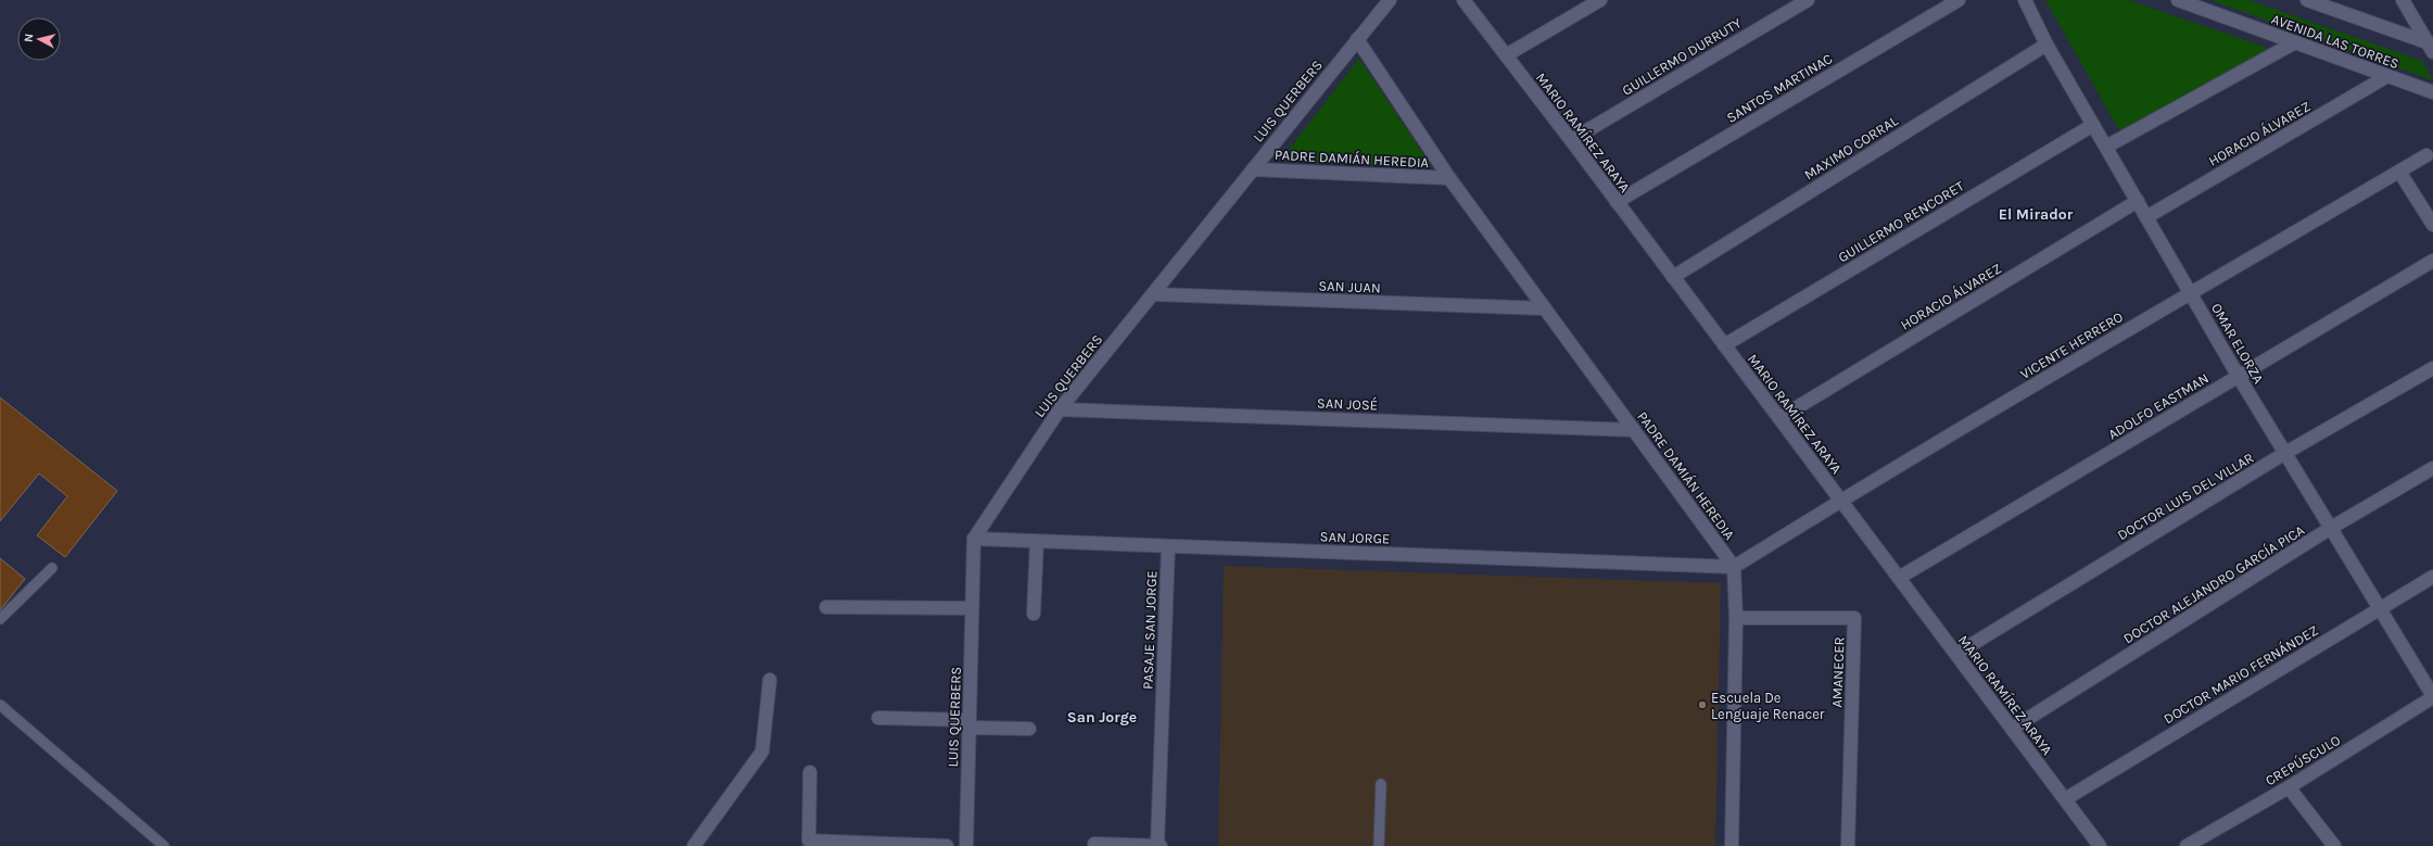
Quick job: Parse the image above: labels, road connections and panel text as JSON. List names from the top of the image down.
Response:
{
  "streets": {
    "street": [
      "AVENIDA LAS TORRES",
      "GUILLERMO DURRUTY",
      "SANTOS MARTINAC",
      "LUIS QUERBERS",
      "MARIO RAMÍREZ ARAYA",
      "HORACIO ÁLVAREZ",
      "MAXIMO CORRAL",
      "PADRE DAMIÁN HEREDIA",
      "GUILLERMO RENCORET",
      "SAN JUAN",
      "OMAR ELORZA",
      "VICENTE HERRERO",
      "SAN JOSÉ",
      "ADOLFO EASTMAN",
      "DOCTOR LUIS DEL VILLAR",
      "SAN JORGE",
      "DOCTOR ALEJANDRO GARCÍA PICA",
      "PASAJE SAN JORGE",
      "AMANECER",
      "DOCTOR MARIO FERNÁNDEZ",
      "CREPÚSCULO"
    ]
  },
  "crossings": [
    ["AVENIDA LAS TORRES", "HORACIO ÁLVAREZ"],
    ["GUILLERMO DURRUTY", "MARIO RAMÍREZ ARAYA"],
    ["SANTOS MARTINAC", "MARIO RAMÍREZ ARAYA"],
    ["LUIS QUERBERS", "PADRE DAMIÁN HEREDIA"],
    ["LUIS QUERBERS", "SAN JUAN"],
    ["LUIS QUERBERS", "SAN JOSÉ"],
    ["LUIS QUERBERS", "SAN JORGE"],
    ["MARIO RAMÍREZ ARAYA", "HORACIO ÁLVAREZ"],
    ["MARIO RAMÍREZ ARAYA", "MAXIMO CORRAL"],
    ["MARIO RAMÍREZ ARAYA", "GUILLERMO RENCORET"],
    ["MARIO RAMÍREZ ARAYA", "VICENTE HERRERO"],
    ["MARIO RAMÍREZ ARAYA", "ADOLFO EASTMAN"],
    ["MARIO RAMÍREZ ARAYA", "DOCTOR LUIS DEL VILLAR"],
    ["MARIO RAMÍREZ ARAYA", "DOCTOR ALEJANDRO GARCÍA PICA"],
    ["MARIO RAMÍREZ ARAYA", "DOCTOR MARIO FERNÁNDEZ"],
    ["HORACIO ÁLVAREZ", "OMAR ELORZA"],
    ["MAXIMO CORRAL", "OMAR ELORZA"],
    ["PADRE DAMIÁN HEREDIA", "SAN JUAN"],
    ["PADRE DAMIÁN HEREDIA", "VICENTE HERRERO"],
    ["PADRE DAMIÁN HEREDIA", "SAN JOSÉ"],
    ["PADRE DAMIÁN HEREDIA", "SAN JORGE"],
    ["GUILLERMO RENCORET", "OMAR ELORZA"],
    ["OMAR ELORZA", "VICENTE HERRERO"],
    ["OMAR ELORZA", "ADOLFO EASTMAN"],
    ["OMAR ELORZA", "DOCTOR LUIS DEL VILLAR"],
    ["OMAR ELORZA", "DOCTOR ALEJANDRO GARCÍA PICA"],
    ["OMAR ELORZA", "DOCTOR MARIO FERNÁNDEZ"],
    ["OMAR ELORZA", "CREPÚSCULO"],
    ["VICENTE HERRERO", "SAN JORGE"],
    ["SAN JORGE", "PASAJE SAN JORGE"]
  ],
  "districts": ["El Mirador", "San Jorge"],
  "places": ["Escuela De Lenguaje Renacer"],
  "north": "left"
}
